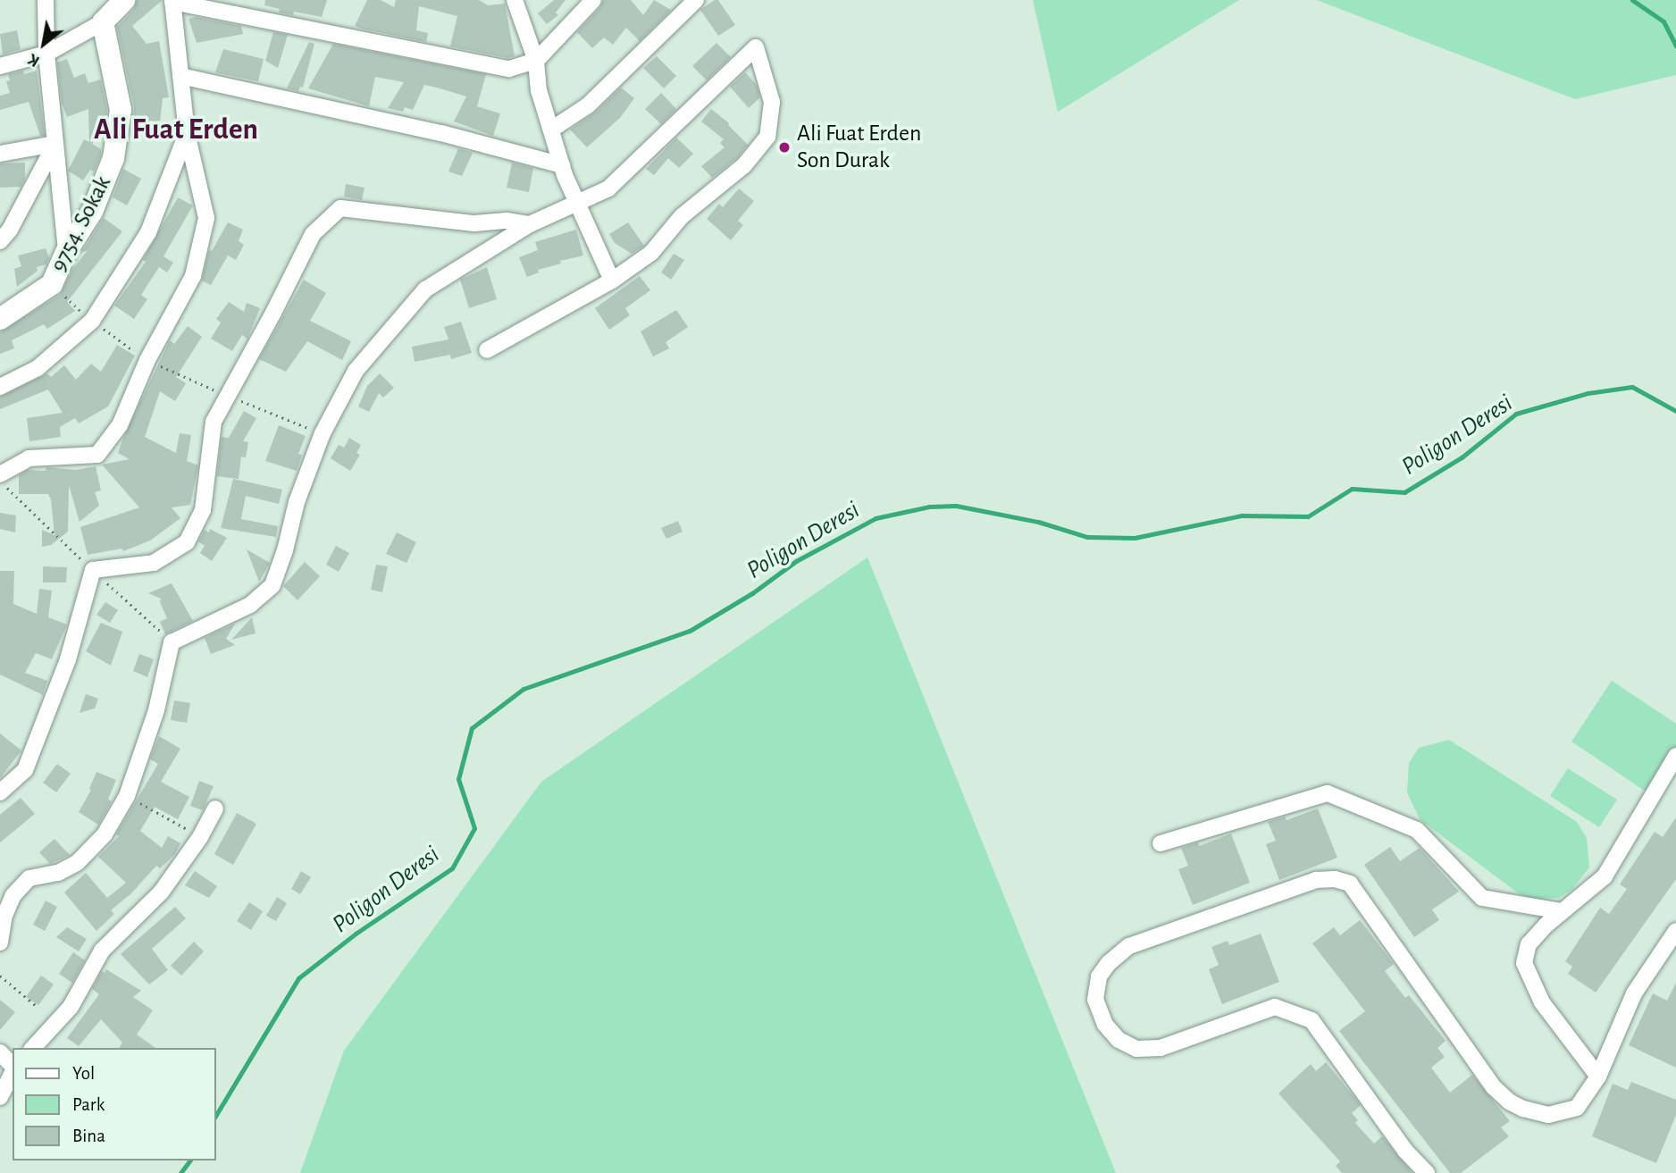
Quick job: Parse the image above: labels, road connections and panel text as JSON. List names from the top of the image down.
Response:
{
  "streets": {
    "street": ["9754. Sokak"]
  },
  "districts": ["Ali Fuat Erden"],
  "water": ["Poligon Deresi"],
  "places": ["Ali Fuat Erden Son Durak"],
  "legend": ["Yol", "Park", "Bina"],
  "north": "bottom left"
}
